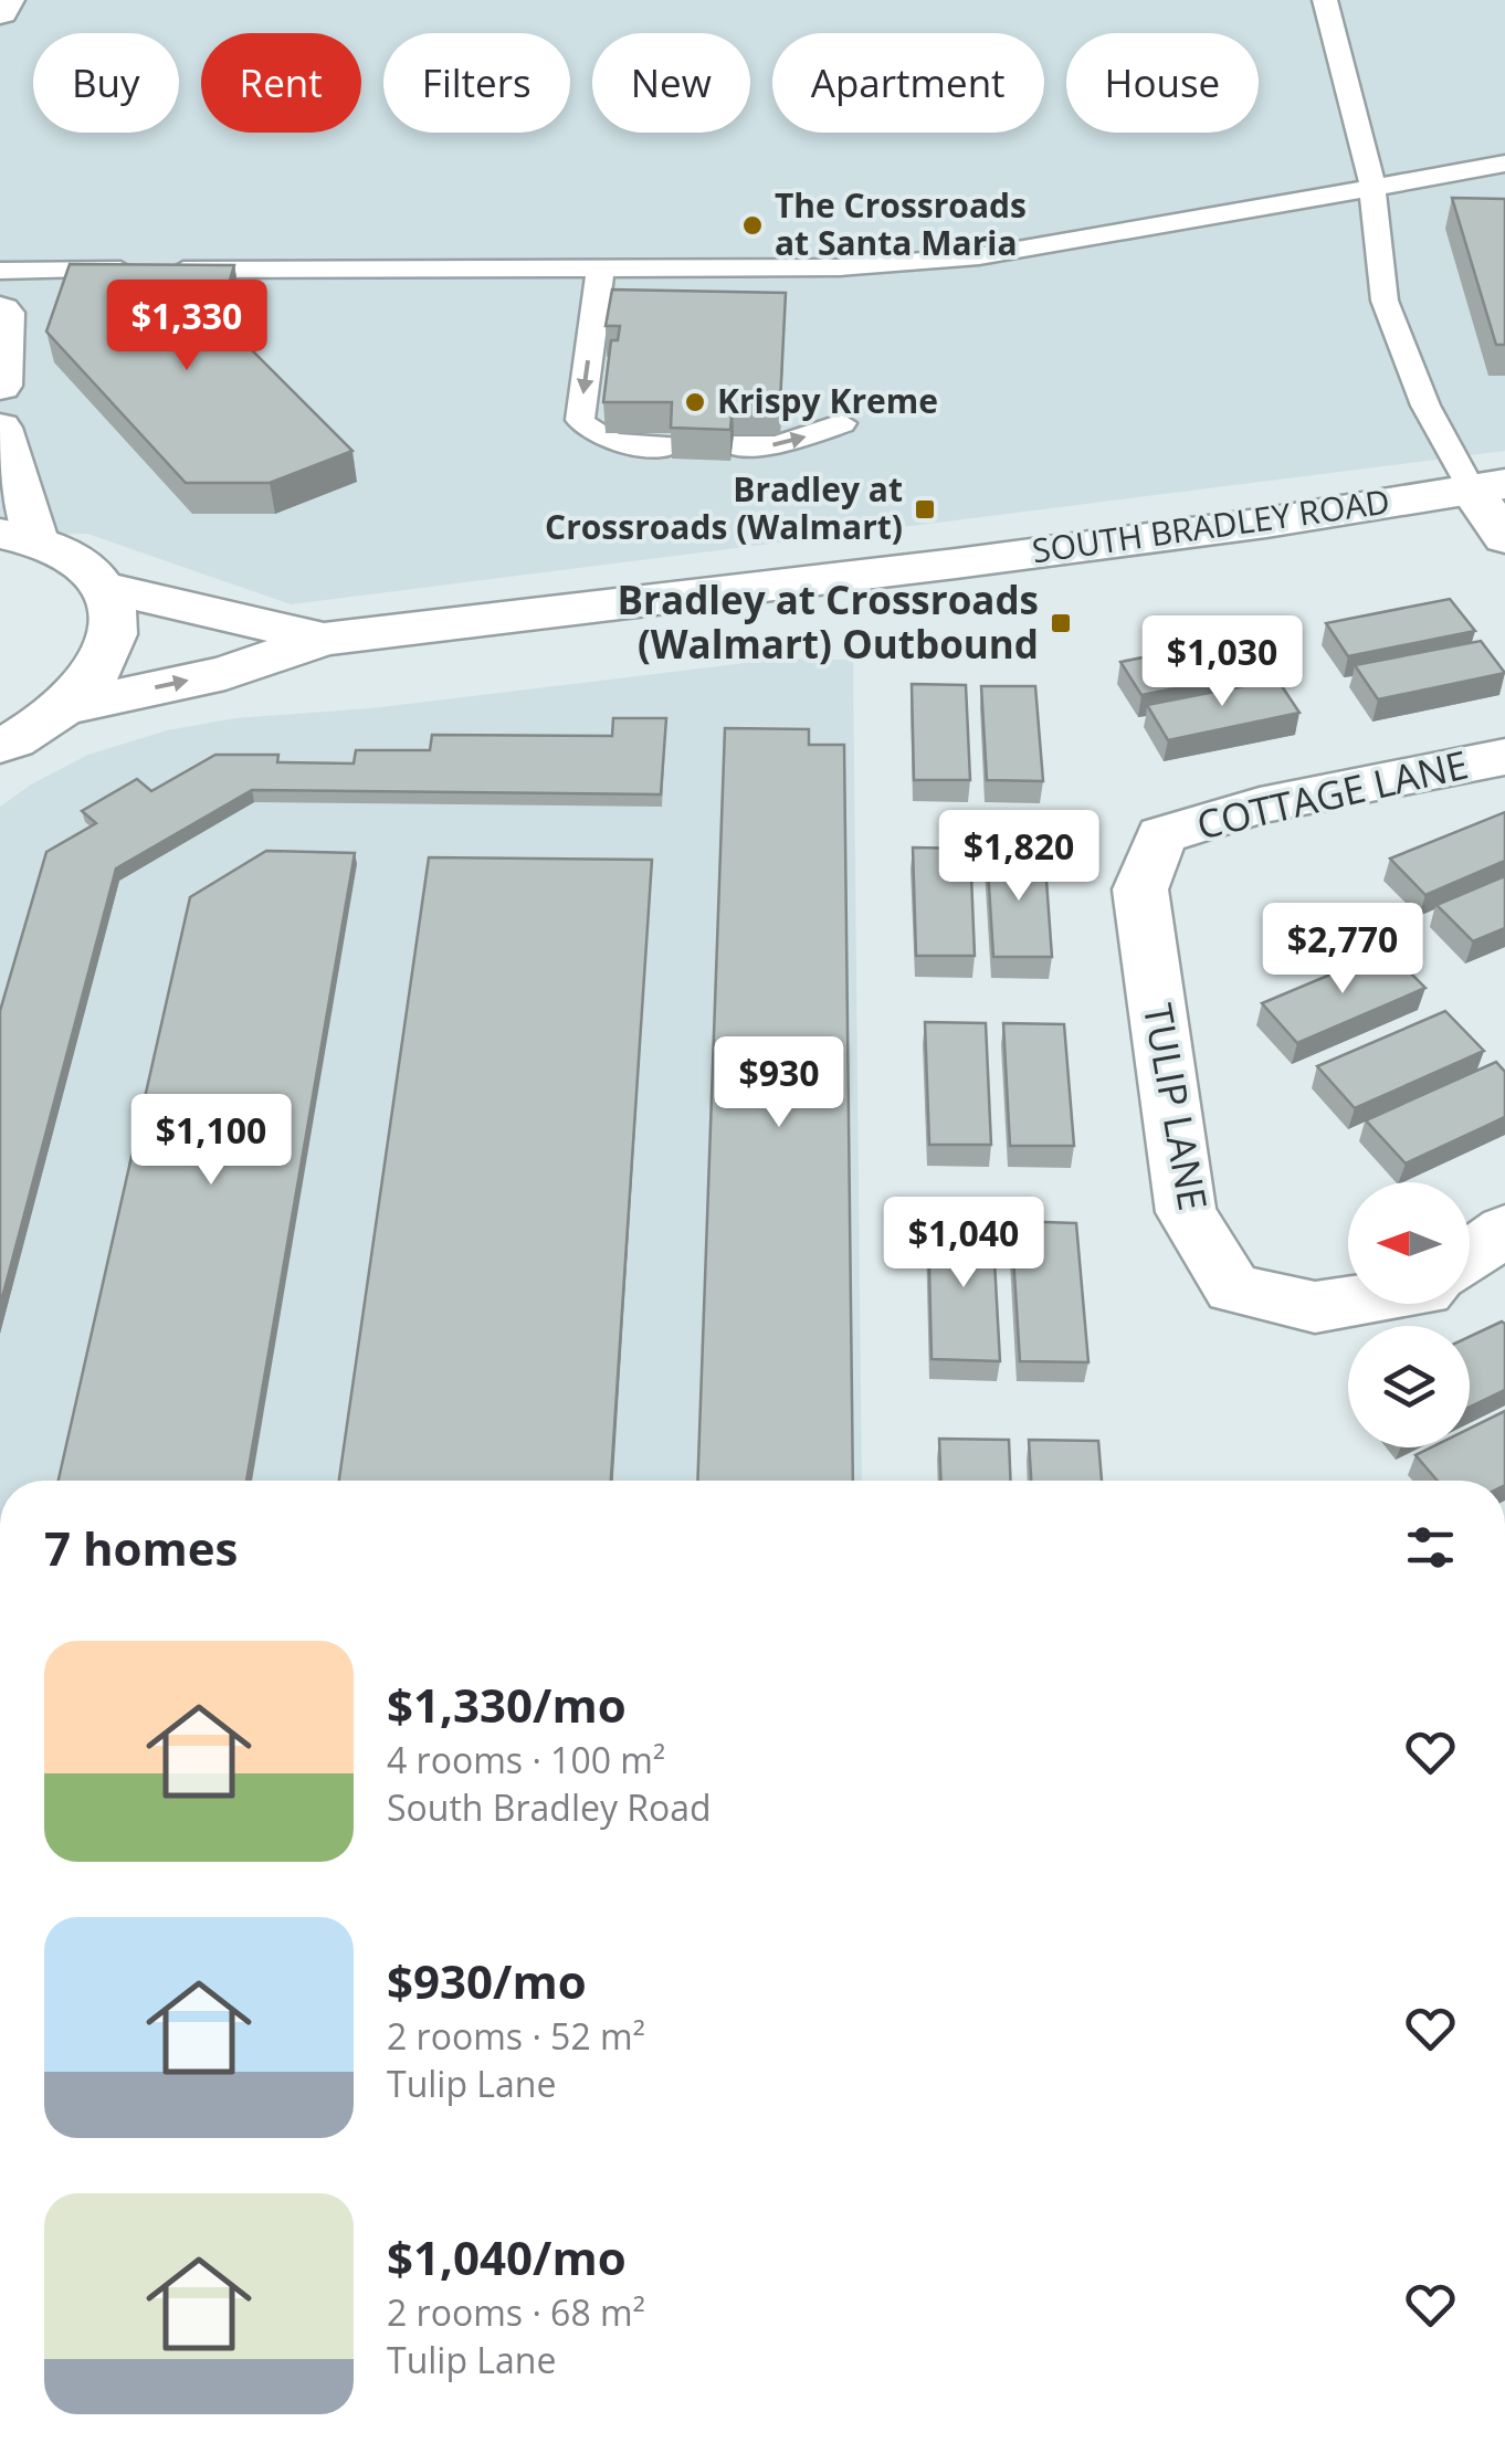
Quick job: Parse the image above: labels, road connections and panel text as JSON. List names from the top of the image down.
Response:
{
  "streets": {
    "street": ["SOUTH BRADLEY ROAD", "COTTAGE LANE", "TULIP LANE"]
  },
  "crossings": [
    ["COTTAGE LANE", "TULIP LANE"]
  ],
  "places": {
    "other": ["The Crossroads at Santa Maria", "Krispy Kreme"],
    "transit": ["Bradley at Crossroads (Walmart)", "Bradley at Crossroads (Walmart) Outbound"]
  },
  "north": "left",
  "page": {
    "chip": [
      "Buy",
      "Rent",
      "Filters",
      "New",
      "Apartment",
      "House"
    ],
    "price": [
      "$1,330",
      "$1,030",
      "$1,820",
      "$2,770",
      "$930",
      "$1,100",
      "$1,040"
    ],
    "heading": "7 homes",
    "list": [
      {
        "name": "$1,330/mo",
        "note": "4 rooms · 100 m² · South Bradley Road"
      },
      {
        "name": "$930/mo",
        "note": "2 rooms · 52 m² · Tulip Lane"
      },
      {
        "name": "$1,040/mo",
        "note": "2 rooms · 68 m² · Tulip Lane"
      }
    ]
  }
}
